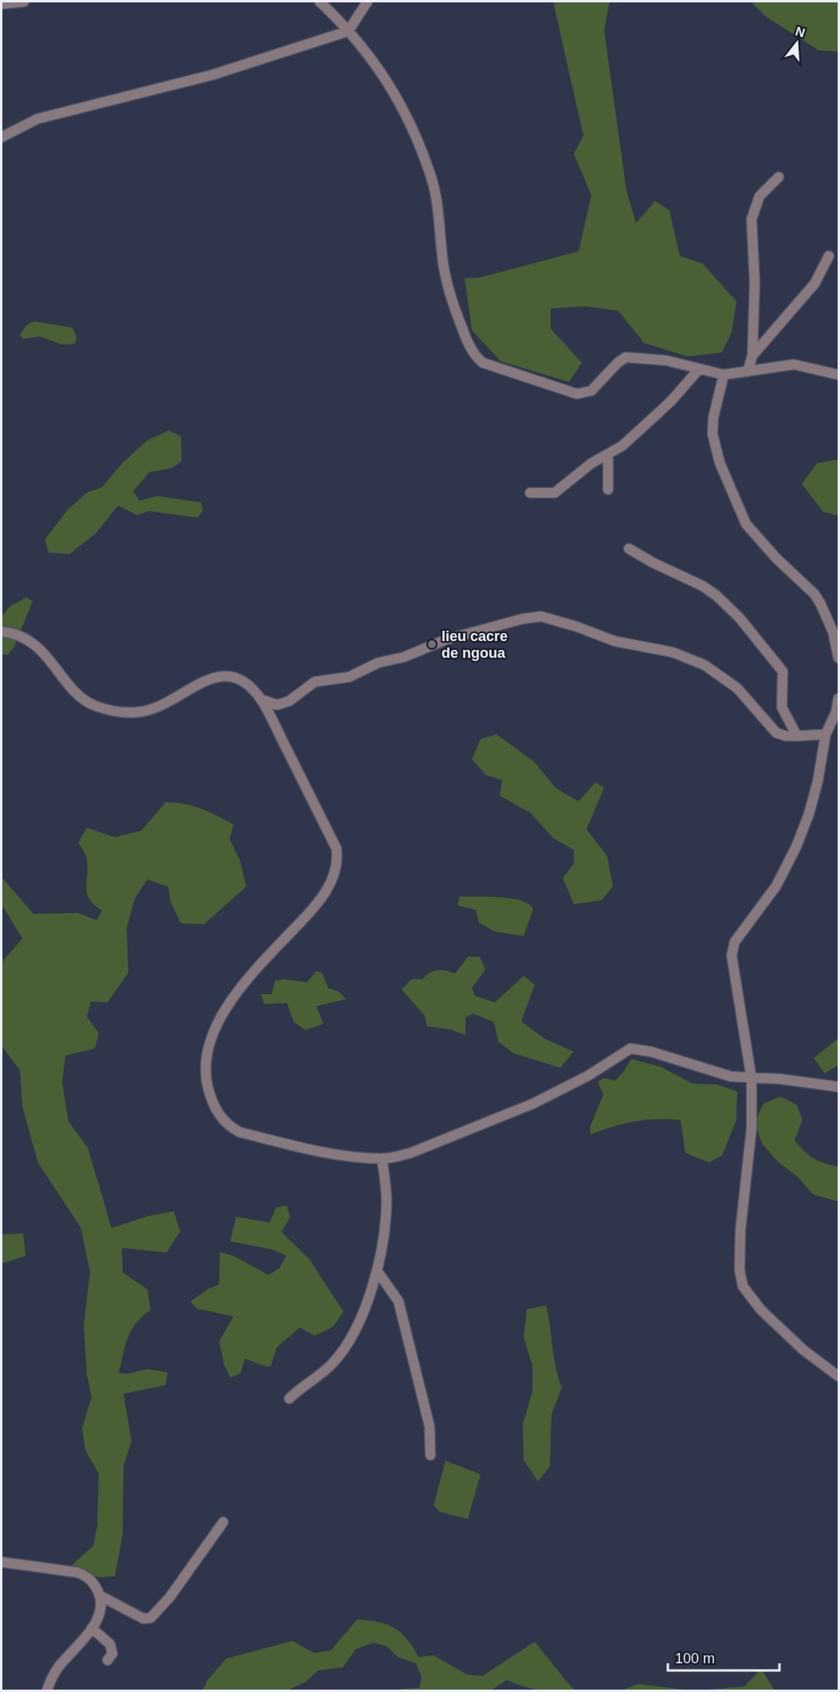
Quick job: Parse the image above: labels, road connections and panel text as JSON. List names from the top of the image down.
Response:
{
  "places": ["lieu cacre de ngoua"],
  "scale_bar": "100 m",
  "north": "top"
}
